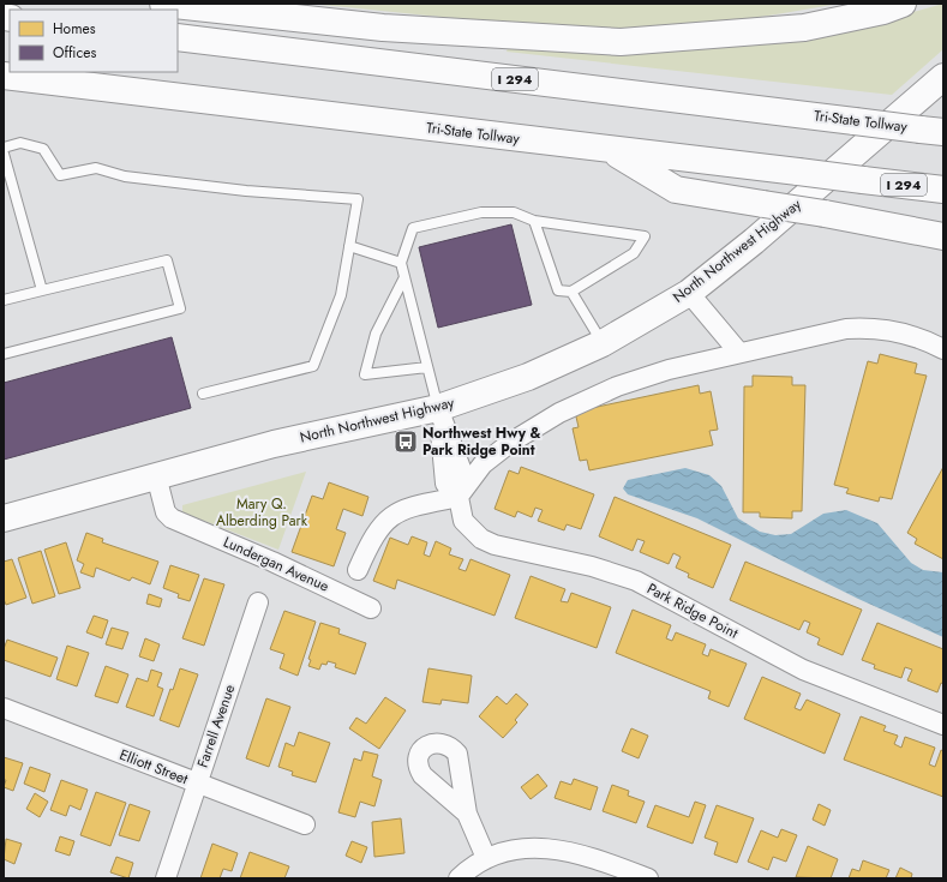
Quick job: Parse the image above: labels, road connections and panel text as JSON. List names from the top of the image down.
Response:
{
  "streets": {
    "main road": ["I 294", "Tri-State Tollway", "North Northwest Highway"],
    "street": [
      "Lundergan Avenue",
      "Park Ridge Point",
      "Farrell Avenue",
      "Elliott Street"
    ]
  },
  "crossings": [
    ["North Northwest Highway", "Lundergan Avenue"],
    ["North Northwest Highway", "Park Ridge Point"],
    ["Farrell Avenue", "Elliott Street"]
  ],
  "parks": ["Mary Q. Alberding Park"],
  "places": {
    "bus stop": ["Northwest Hwy & Park Ridge Point"]
  },
  "legend": ["Homes", "Offices"]
}
